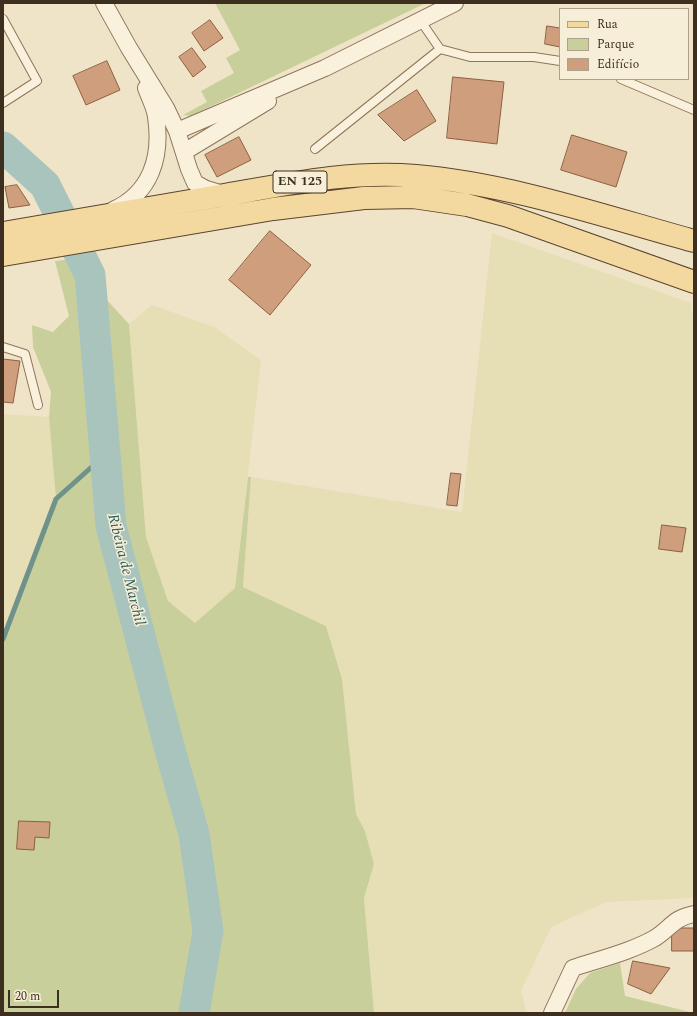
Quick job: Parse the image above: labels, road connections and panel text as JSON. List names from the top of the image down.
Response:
{
  "streets": {
    "main road": ["EN 125"]
  },
  "water": ["Ribeira de Marchil"],
  "legend": ["Rua", "Parque", "Edifício"],
  "scale_bar": "20 m"
}
